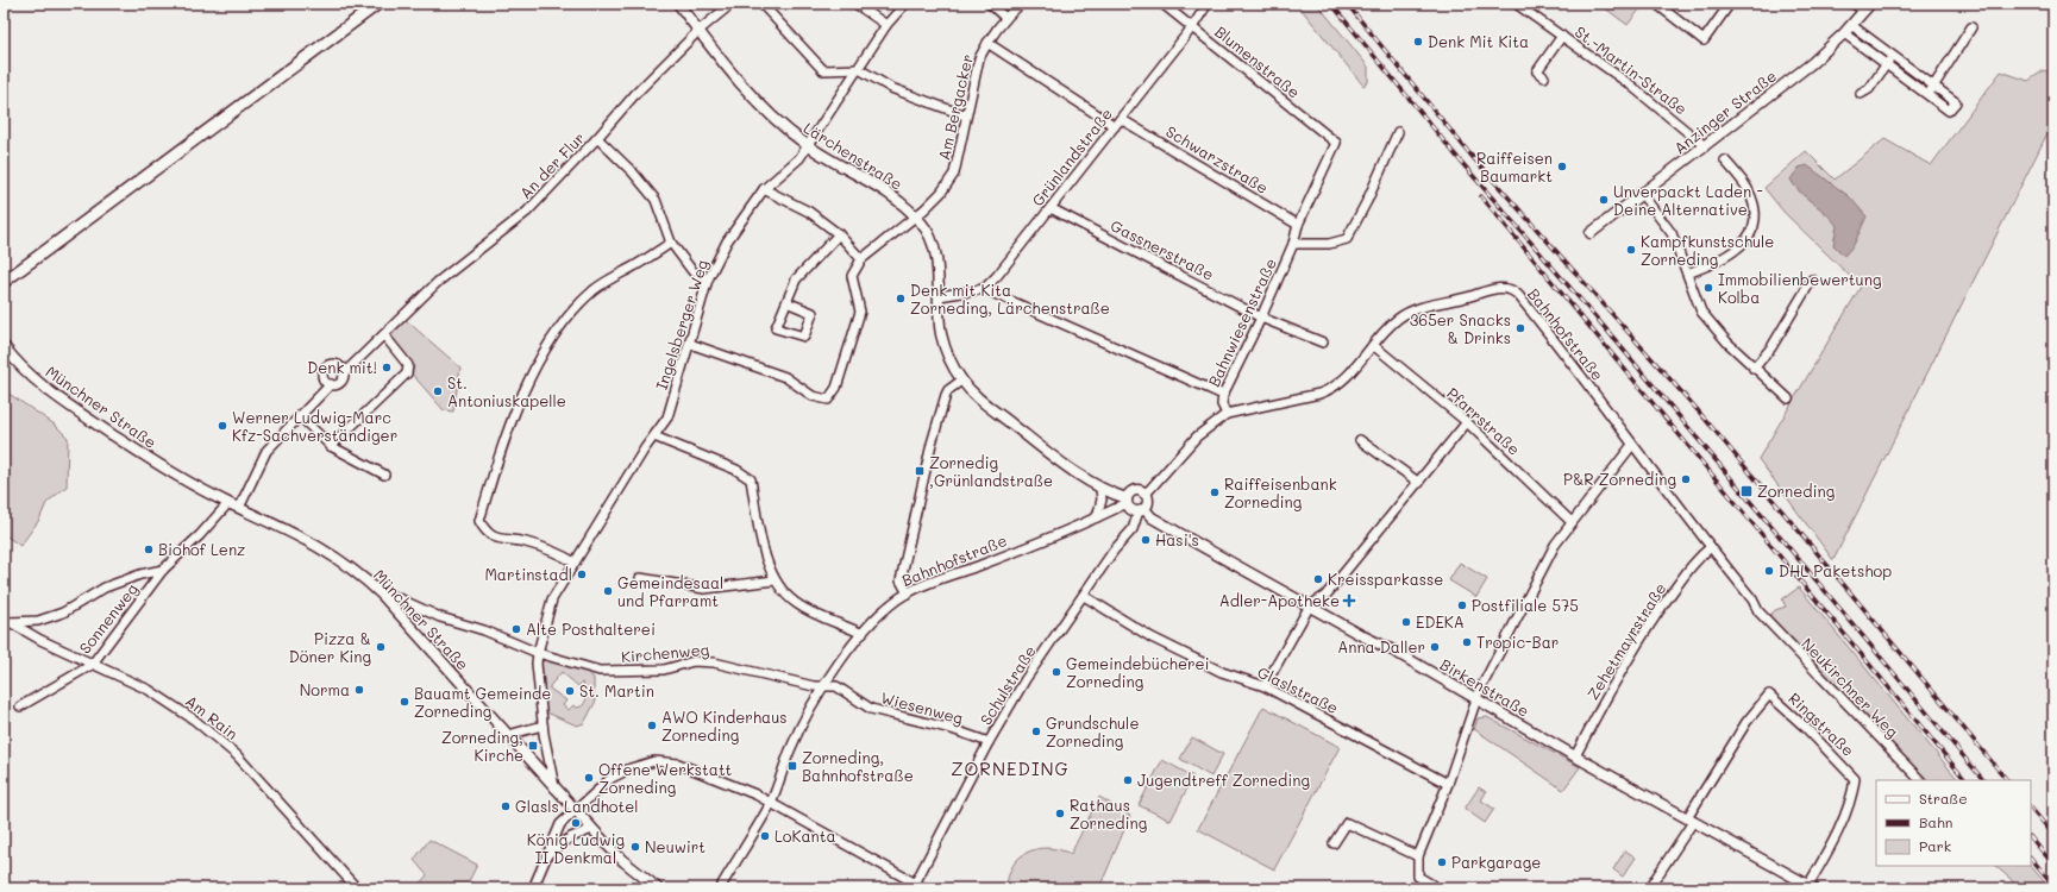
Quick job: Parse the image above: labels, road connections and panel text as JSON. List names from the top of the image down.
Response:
{
  "streets": {
    "street": [
      "Blumenstraße",
      "St.-Martin-Straße",
      "Am Bergacker",
      "Anzinger Straße",
      "Lärchenstraße",
      "Grünlandstraße",
      "Schwarzstraße",
      "An der Flur",
      "Gassnerstraße",
      "Bahnwiesenstraße",
      "Ingelsberger Weg",
      "Bahnhofstraße",
      "Münchner Straße",
      "Pfarrstraße",
      "Sonnenweg",
      "Zehetmayrstraße",
      "Kirchenweg",
      "Schulstraße",
      "Birkenstraße",
      "Neukirchner Weg",
      "Glaslstraße",
      "Wiesenweg",
      "Am Rain",
      "Ringstraße"
    ]
  },
  "crossings": [
    ["Blumenstraße", "Grünlandstraße"],
    ["Blumenstraße", "Bahnwiesenstraße"],
    ["St.-Martin-Straße", "Anzinger Straße"],
    ["Am Bergacker", "Lärchenstraße"],
    ["Am Bergacker", "Schwarzstraße"],
    ["Lärchenstraße", "An der Flur"],
    ["Lärchenstraße", "Ingelsberger Weg"],
    ["Lärchenstraße", "Bahnhofstraße"],
    ["Lärchenstraße", "Schulstraße"],
    ["Lärchenstraße", "Birkenstraße"],
    ["Grünlandstraße", "Schwarzstraße"],
    ["Grünlandstraße", "Gassnerstraße"],
    ["Schwarzstraße", "Bahnwiesenstraße"],
    ["An der Flur", "Münchner Straße"],
    ["Gassnerstraße", "Bahnwiesenstraße"],
    ["Bahnwiesenstraße", "Bahnhofstraße"],
    ["Ingelsberger Weg", "Münchner Straße"],
    ["Ingelsberger Weg", "Kirchenweg"],
    ["Bahnhofstraße", "Pfarrstraße"],
    ["Bahnhofstraße", "Zehetmayrstraße"],
    ["Bahnhofstraße", "Kirchenweg"],
    ["Bahnhofstraße", "Schulstraße"],
    ["Bahnhofstraße", "Birkenstraße"],
    ["Bahnhofstraße", "Neukirchner Weg"],
    ["Bahnhofstraße", "Wiesenweg"],
    ["Münchner Straße", "Sonnenweg"],
    ["Münchner Straße", "Kirchenweg"],
    ["Sonnenweg", "Am Rain"],
    ["Zehetmayrstraße", "Birkenstraße"],
    ["Kirchenweg", "Wiesenweg"],
    ["Schulstraße", "Birkenstraße"],
    ["Schulstraße", "Glaslstraße"],
    ["Schulstraße", "Wiesenweg"],
    ["Birkenstraße", "Ringstraße"]
  ],
  "districts": ["ZORNEDING"],
  "places": {
    "other": [
      "Denk Mit Kita",
      "Raiffeisen Baumarkt",
      "Unverpackt Laden - Deine Alternative",
      "Kampfkunstschule Zorneding",
      "Immobilienbewertung Kolba",
      "Denk mit Kita Zorneding, Lärchenstraße",
      "365er Snacks & Drinks",
      "Denk mit!",
      "St. Antoniuskapelle",
      "Werner Ludwig-Marc Kfz-Sachverständiger",
      "P&R Zorneding",
      "Raiffeisenbank Zorneding",
      "Hasi's",
      "Biohof Lenz",
      "DHL Paketshop",
      "Martinstadl",
      "Kreissparkasse",
      "Gemeindesaal und Pfarramt",
      "Postfiliale 575",
      "EDEKA",
      "Alte Posthalterei",
      "Tropic-Bar",
      "Pizza & Döner King",
      "Anna Daller",
      "Gemeindebücherei Zorneding",
      "Norma",
      "St. Martin",
      "Bauamt Gemeinde Zorneding",
      "AWO Kinderhaus Zorneding",
      "Grundschule Zorneding",
      "Offene Werkstatt Zorneding",
      "Jugendtreff Zorneding",
      "Glasls Landhotel",
      "Rathaus Zorneding",
      "König Ludwig II Denkmal",
      "LoKanta",
      "Neuwirt",
      "Parkgarage"
    ],
    "transit": [
      "Zornedig ,Grünlandstraße",
      "Zorneding",
      "Zorneding, Kirche",
      "Zorneding, Bahnhofstraße"
    ],
    "health": ["Adler-Apotheke"]
  },
  "legend": ["Straße", "Bahn", "Park"]
}
